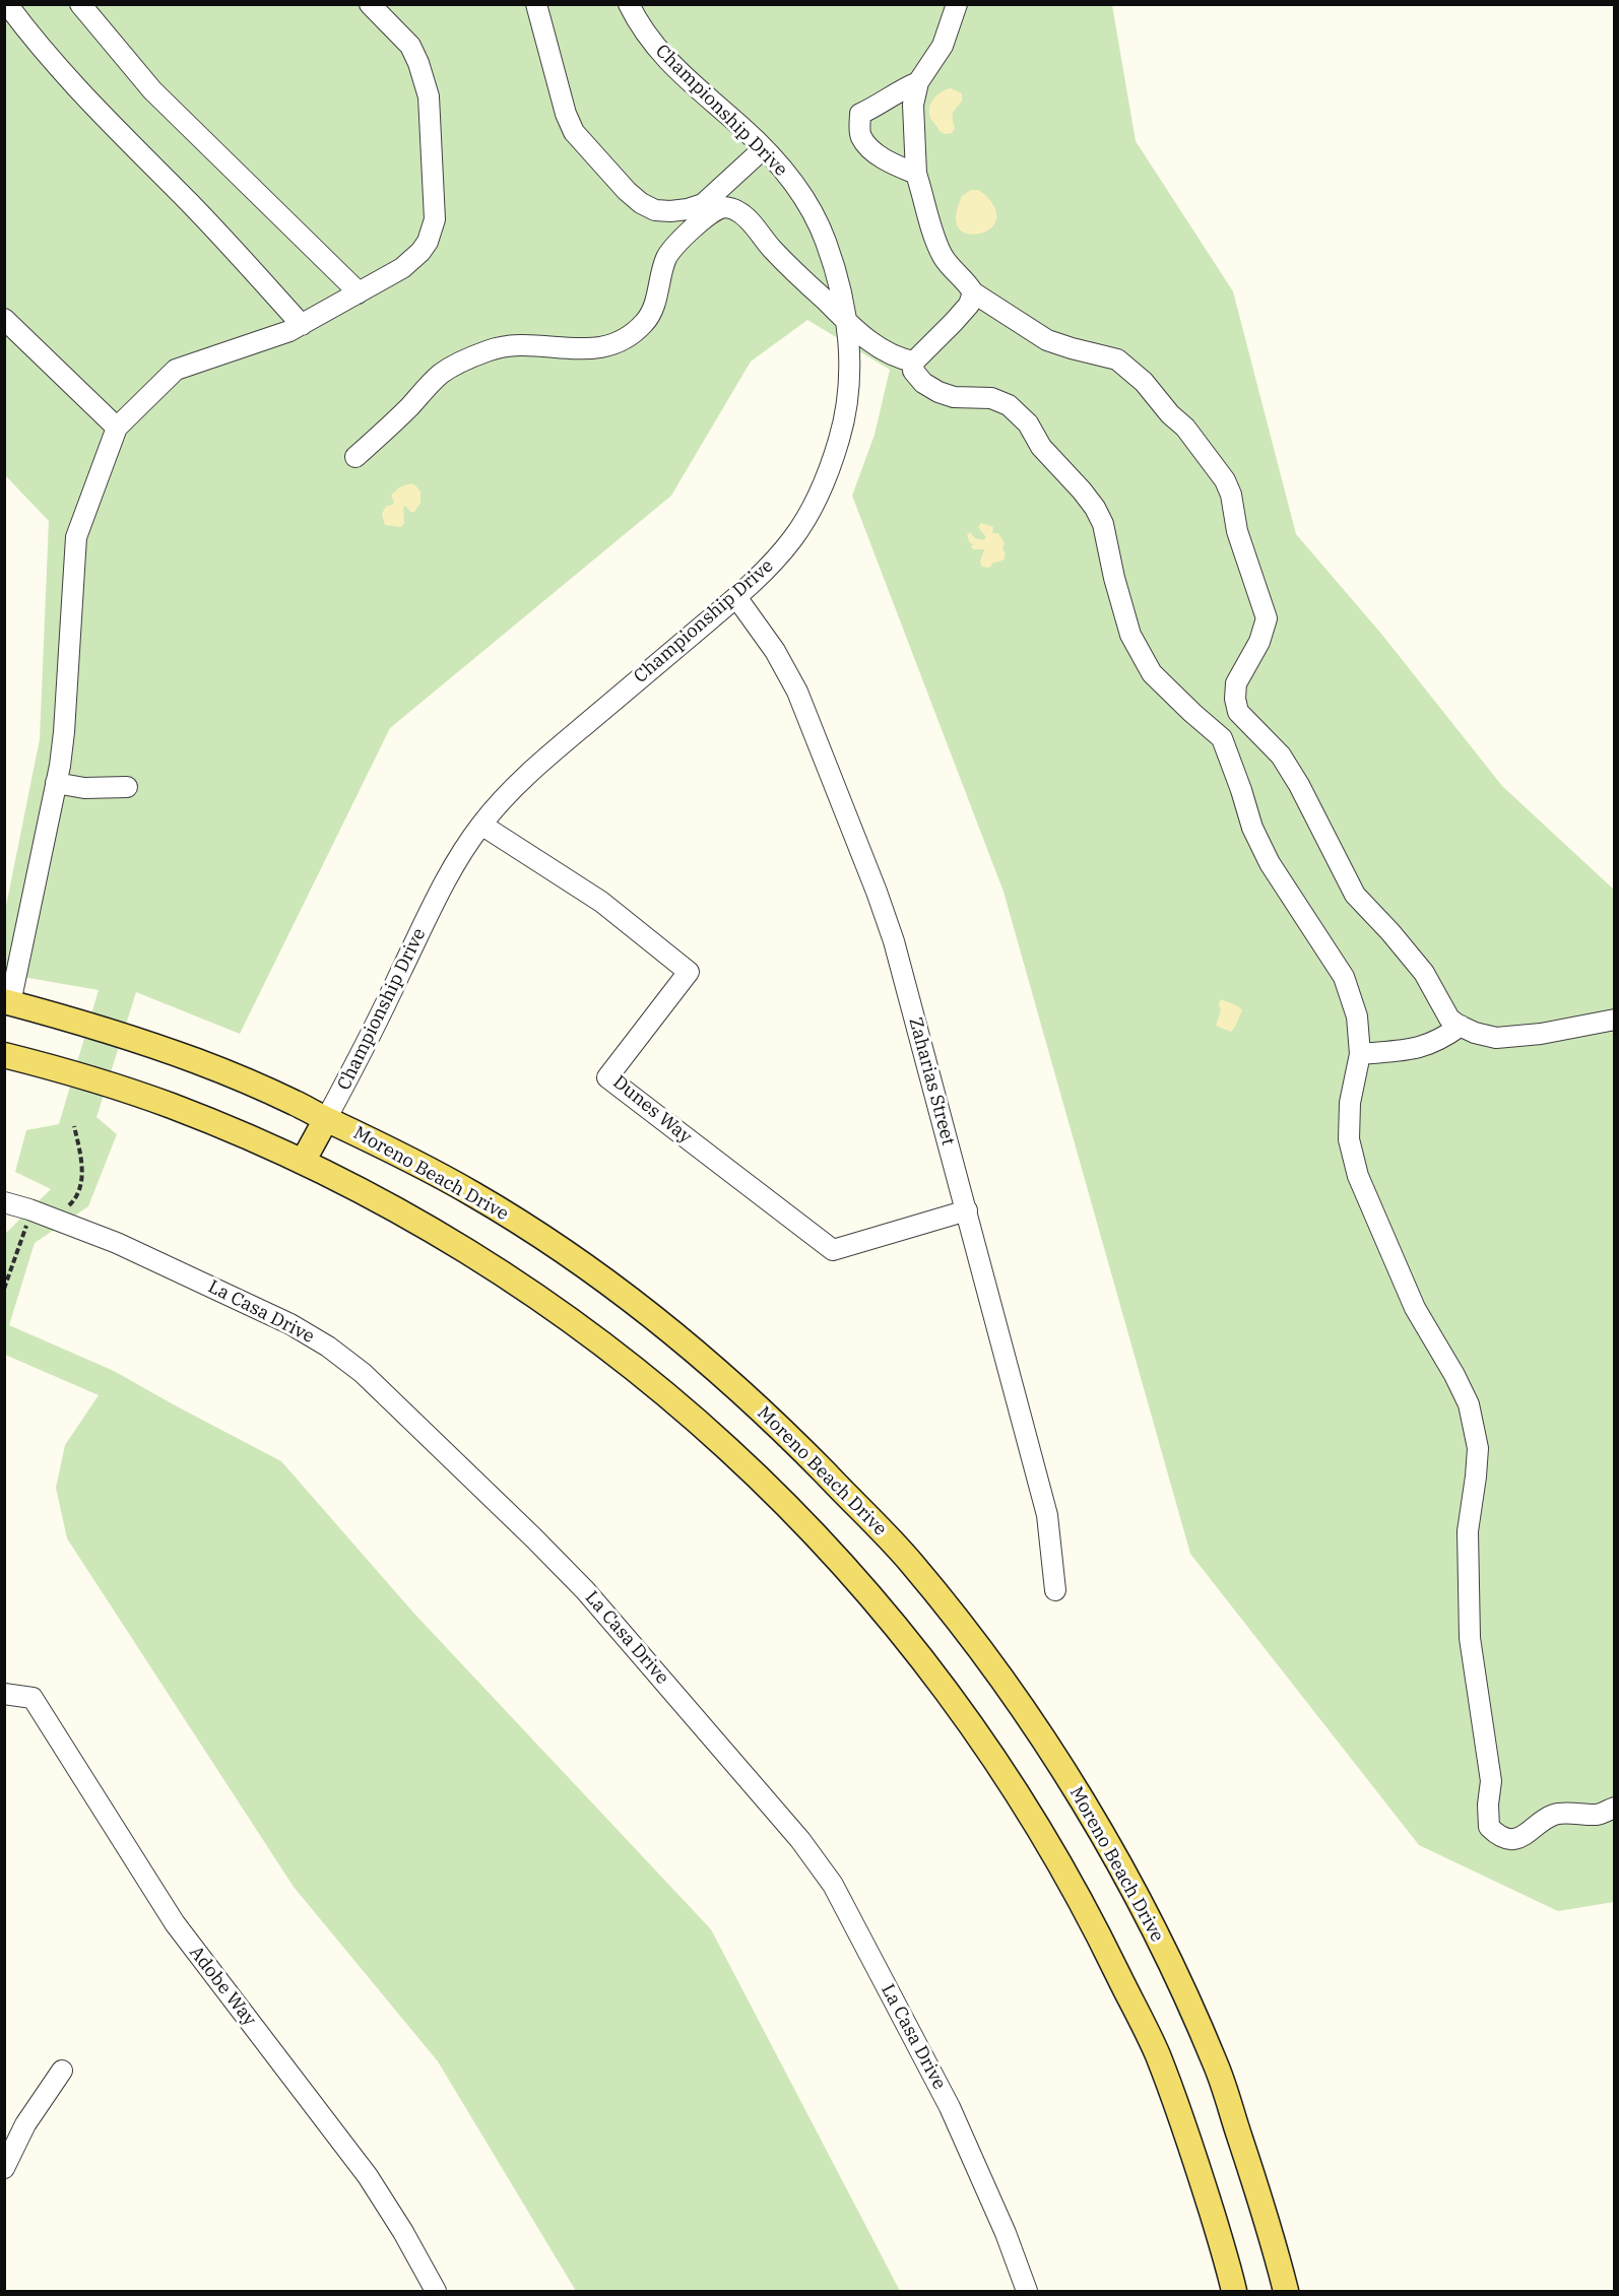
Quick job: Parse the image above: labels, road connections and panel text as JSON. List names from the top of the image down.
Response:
{
  "streets": {
    "main road": ["Moreno Beach Drive"],
    "street": [
      "Championship Drive",
      "Zaharias Street",
      "Dunes Way",
      "La Casa Drive",
      "Adobe Way"
    ]
  },
  "crossings": [
    ["Championship Drive", "Zaharias Street"],
    ["Championship Drive", "Dunes Way"],
    ["Championship Drive", "Moreno Beach Drive"],
    ["Zaharias Street", "Dunes Way"]
  ]
}
